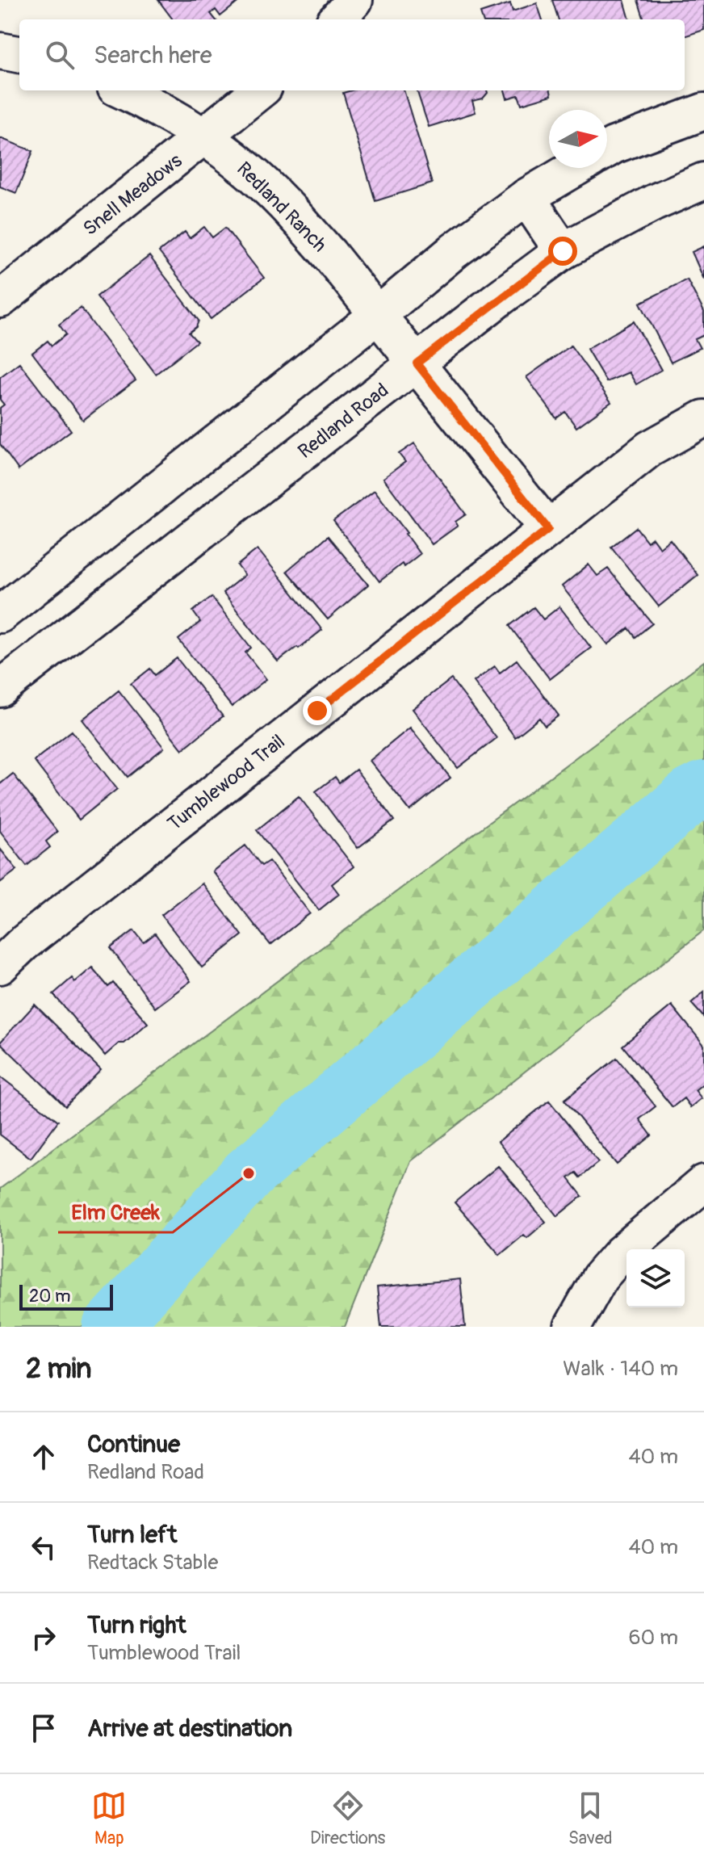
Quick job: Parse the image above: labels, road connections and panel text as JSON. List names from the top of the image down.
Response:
{
  "streets": {
    "street": [
      "Snell Meadows",
      "Redland Ranch",
      "Redland Road",
      "Tumblewood Trail"
    ]
  },
  "crossings": [
    ["Snell Meadows", "Redland Ranch"],
    ["Redland Ranch", "Redland Road"],
    ["Redland Ranch", "Tumblewood Trail"]
  ],
  "places": ["Elm Creek"],
  "scale_bar": "20 m",
  "north": "right",
  "page": {
    "search": "Search here",
    "scale": "20 m",
    "heading": ["2 min", "Walk · 140 m"],
    "list": [
      ["Continue", "Redland Road", "40 m"],
      ["Turn left", "Redtack Stable", "40 m"],
      ["Turn right", "Tumblewood Trail", "60 m"],
      "Arrive at destination"
    ],
    "nav": ["Map", "Directions", "Saved"]
  }
}
